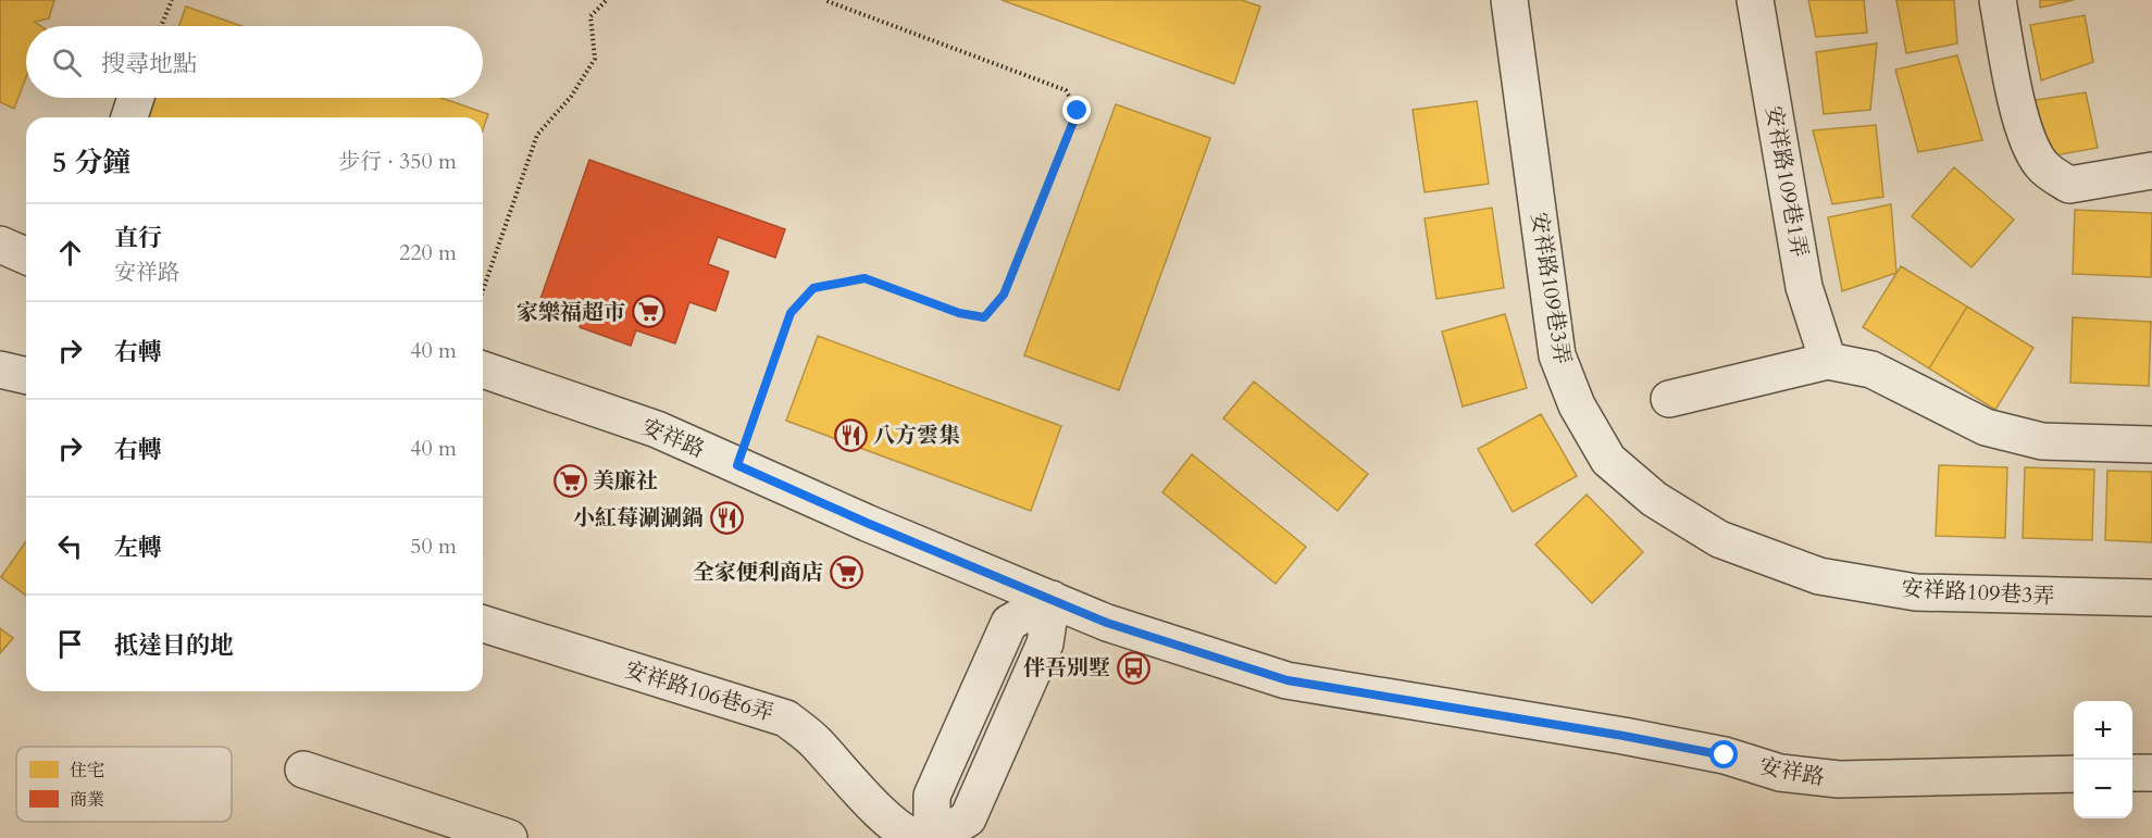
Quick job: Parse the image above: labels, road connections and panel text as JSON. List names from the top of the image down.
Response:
{
  "streets": {
    "street": [
      "安祥路109巷1弄",
      "安祥路109巷3弄",
      "安祥路",
      "安祥路106巷6弄"
    ]
  },
  "places": {
    "supermarket": ["家樂福超市", "美廉社", "全家便利商店"],
    "restaurant": ["八方雲集", "小紅莓涮涮鍋"],
    "bus stop": ["伴吾別墅"]
  },
  "legend": ["住宅", "商業"],
  "page": {
    "search": "搜尋地點",
    "heading": ["5 分鐘", "步行 · 350 m"],
    "list": [
      ["直行", "安祥路", "220 m"],
      ["右轉", "40 m"],
      ["右轉", "40 m"],
      ["左轉", "50 m"],
      "抵達目的地"
    ],
    "map_buttons": ["+", "−"]
  }
}
